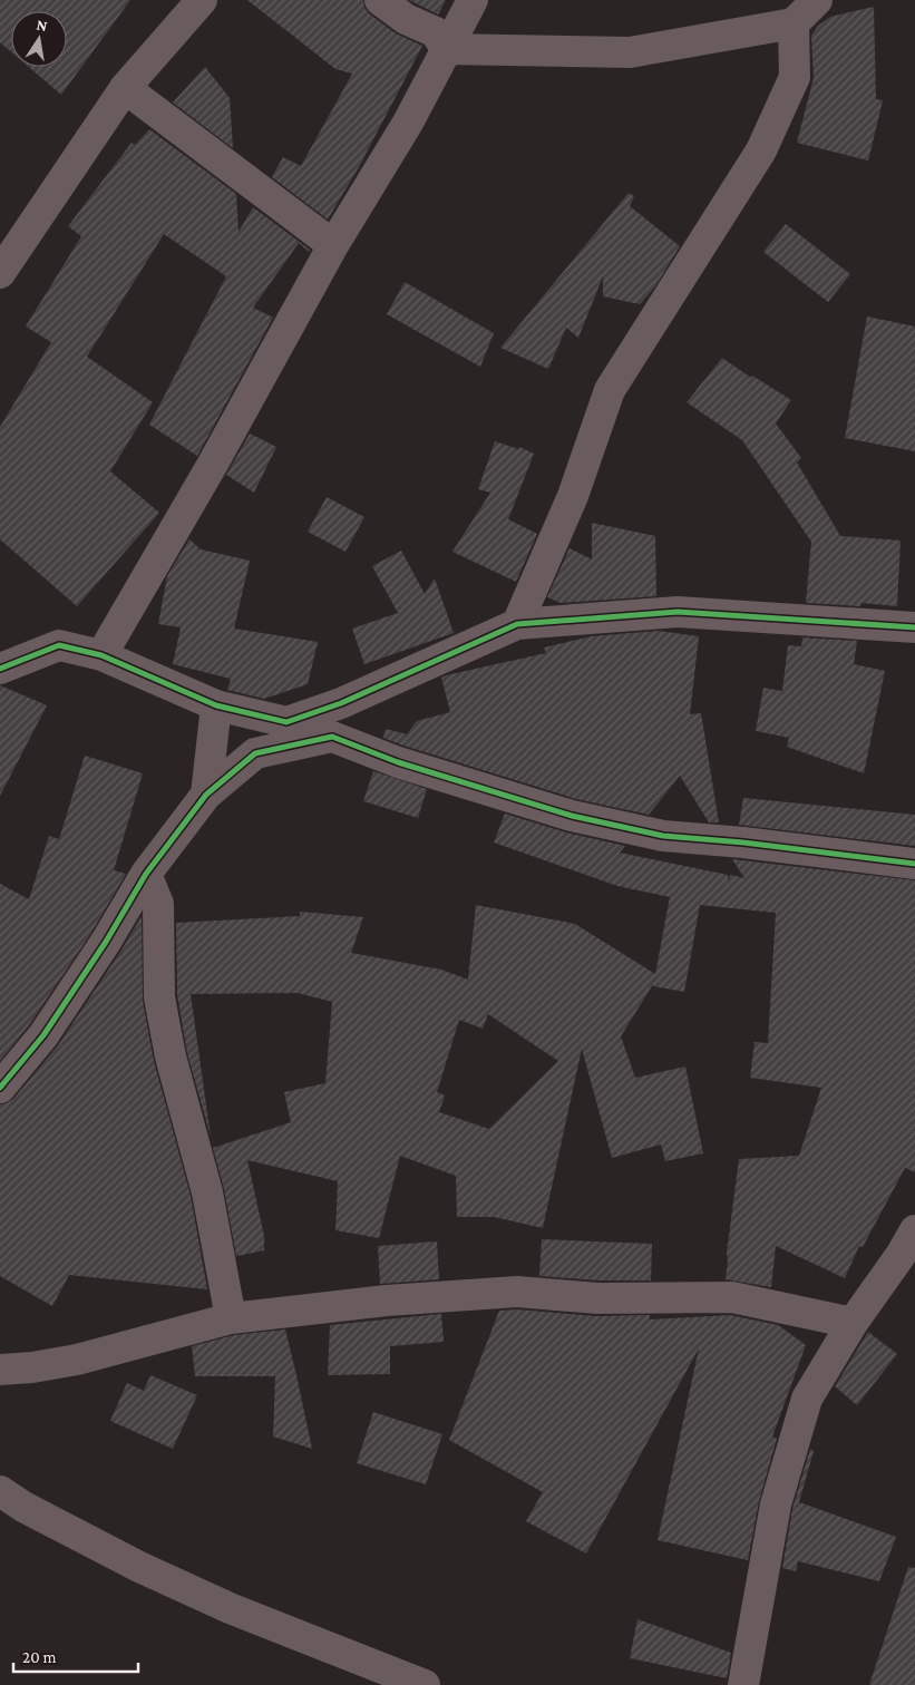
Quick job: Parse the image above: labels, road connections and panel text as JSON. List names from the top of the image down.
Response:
{
  "scale_bar": "20 m",
  "north": "top"
}
